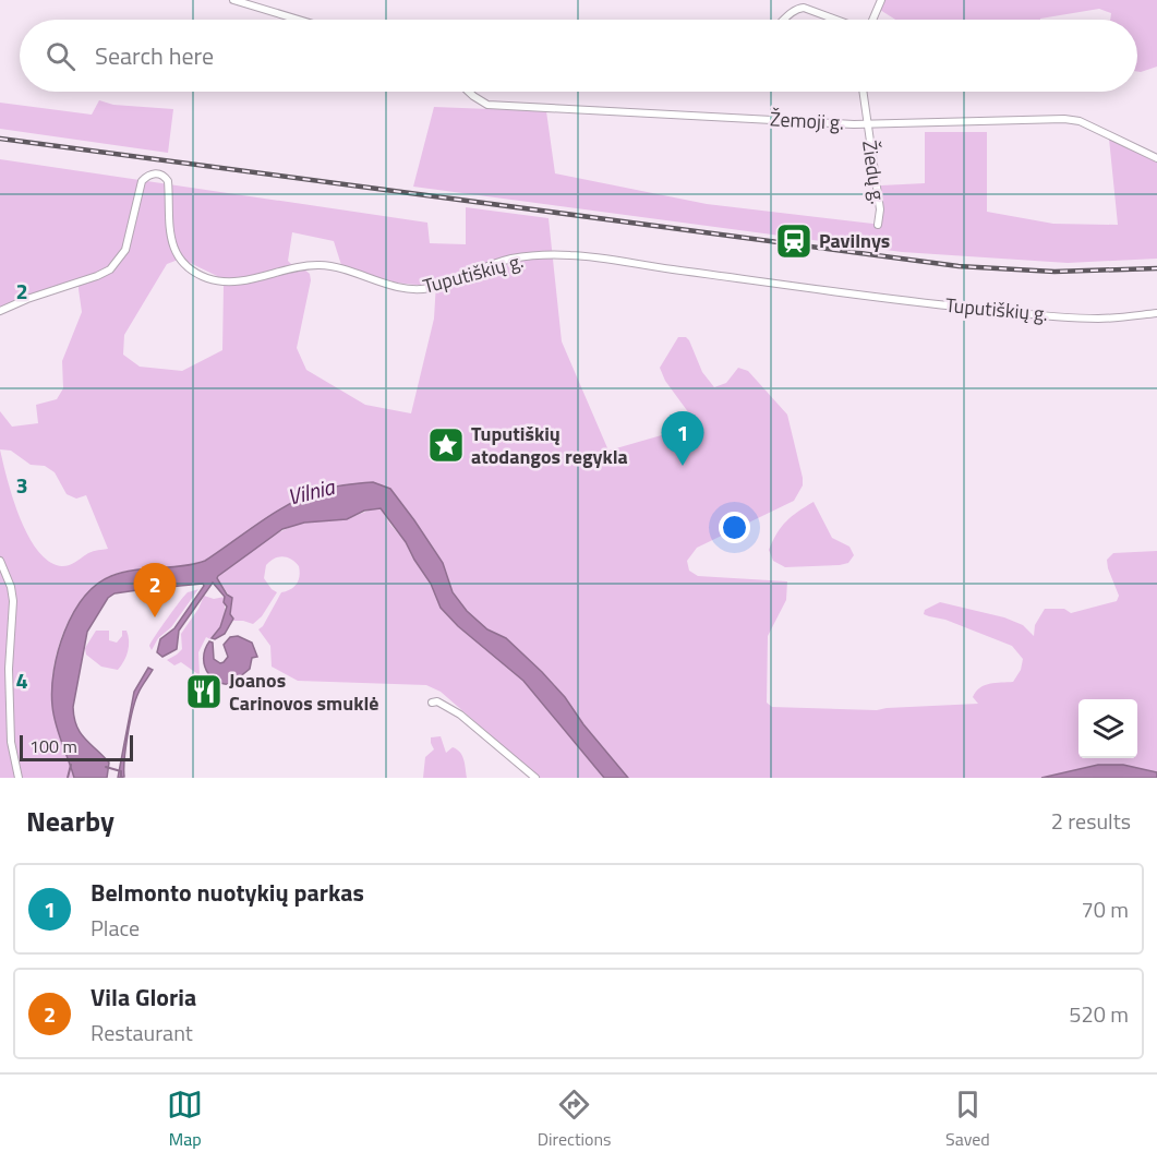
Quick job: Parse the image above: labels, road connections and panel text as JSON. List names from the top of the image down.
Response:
{
  "streets": {
    "street": ["Žemoji g.", "Žiedų g.", "Tuputiškių g."]
  },
  "crossings": [
    ["Žemoji g.", "Žiedų g."]
  ],
  "water": ["Vilnia"],
  "places": {
    "station": ["Pavilnys"],
    "place": ["Tuputiškių atodangos regykla"],
    "restaurant": ["Joanos Carinovos smuklė"]
  },
  "scale_bar": "100 m",
  "page": {
    "search": "Search here",
    "pins": ["1", "2"],
    "scale": "100 m",
    "heading": ["Nearby", "2 results"],
    "list": [
      {
        "mark": "1",
        "name": "Belmonto nuotykių parkas",
        "note": "Place",
        "value": "70 m"
      },
      {
        "mark": "2",
        "name": "Vila Gloria",
        "note": "Restaurant",
        "value": "520 m"
      }
    ],
    "nav": ["Map", "Directions", "Saved"]
  },
  "grid": {
    "rows": ["2", "3", "4"]
  }
}
